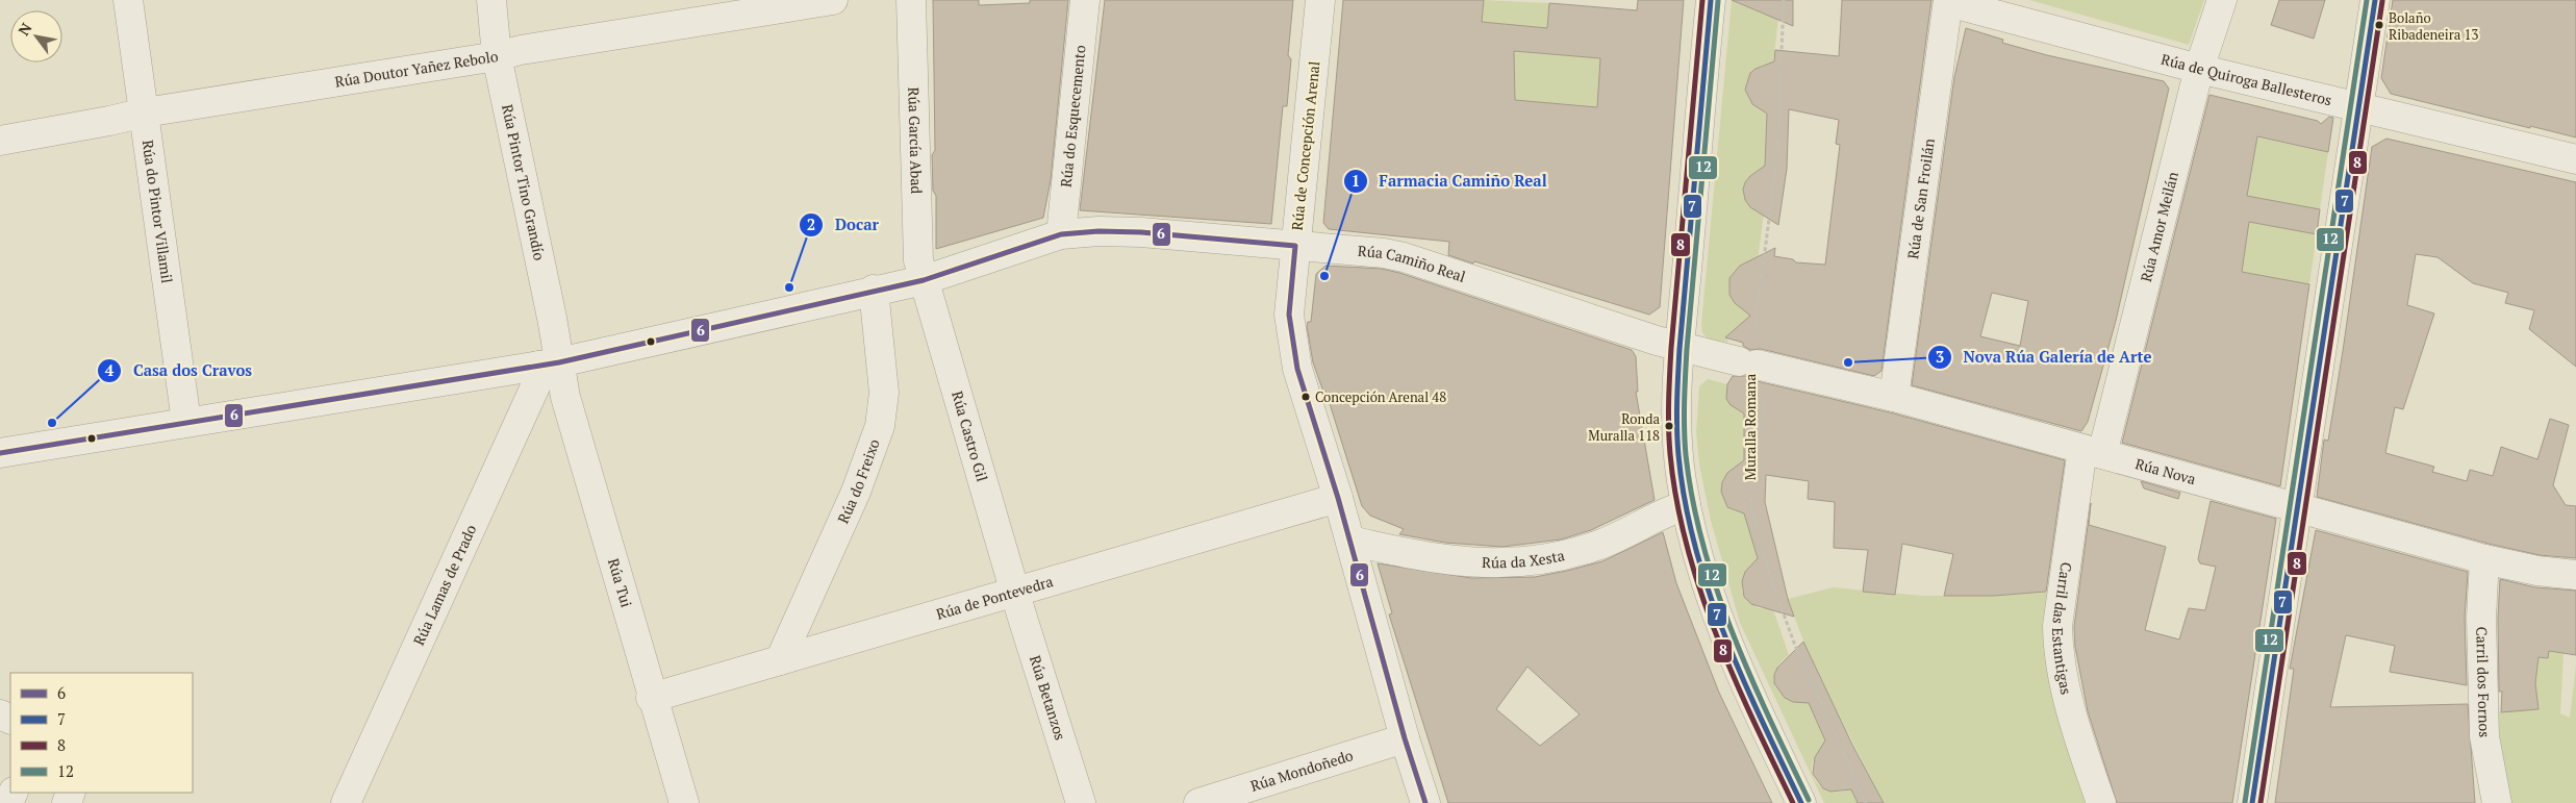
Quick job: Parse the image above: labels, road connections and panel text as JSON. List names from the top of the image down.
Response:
{
  "streets": {
    "street": [
      "Rúa Doutor Yañez Rebolo",
      "Rúa de Quiroga Ballesteros",
      "Rúa do Esquecemento",
      "Rúa García Abad",
      "Rúa de Concepción Arenal",
      "Rúa Pintor Tino Grandío",
      "Rúa de San Froilán",
      "Rúa do Pintor Villamil",
      "Rúa Amor Meilán",
      "Rúa Camiño Real",
      "Rúa Castro Gil",
      "Rúa Nova",
      "Rúa do Freixo",
      "Rúa da Xesta",
      "Rúa Tui",
      "Rúa Lamas de Prado",
      "Rúa de Pontevedra",
      "Carril das Estantigas",
      "Carril dos Fornos",
      "Rúa Betanzos",
      "Rúa Mondoñedo"
    ],
    "path": ["Muralla Romana"]
  },
  "crossings": [
    ["Rúa Doutor Yañez Rebolo", "Rúa Pintor Tino Grandío"],
    ["Rúa Doutor Yañez Rebolo", "Rúa do Pintor Villamil"],
    ["Rúa de Quiroga Ballesteros", "Rúa de San Froilán"],
    ["Rúa de Quiroga Ballesteros", "Rúa Amor Meilán"],
    ["Rúa do Esquecemento", "Rúa Camiño Real"],
    ["Rúa García Abad", "Rúa Camiño Real"],
    ["Rúa García Abad", "Rúa Castro Gil"],
    ["Rúa de Concepción Arenal", "Rúa Camiño Real"],
    ["Rúa de Concepción Arenal", "Rúa da Xesta"],
    ["Rúa de Concepción Arenal", "Rúa de Pontevedra"],
    ["Rúa de Concepción Arenal", "Rúa Mondoñedo"],
    ["Rúa Pintor Tino Grandío", "Rúa Camiño Real"],
    ["Rúa Pintor Tino Grandío", "Rúa Tui"],
    ["Rúa Pintor Tino Grandío", "Rúa Lamas de Prado"],
    ["Rúa de San Froilán", "Rúa Nova"],
    ["Rúa do Pintor Villamil", "Rúa Camiño Real"],
    ["Rúa Amor Meilán", "Rúa Nova"],
    ["Rúa Amor Meilán", "Carril das Estantigas"],
    ["Rúa Camiño Real", "Rúa Castro Gil"],
    ["Rúa Camiño Real", "Rúa Nova"],
    ["Rúa Camiño Real", "Rúa do Freixo"],
    ["Rúa Camiño Real", "Rúa Tui"],
    ["Rúa Camiño Real", "Rúa Lamas de Prado"],
    ["Muralla Romana", "Rúa Nova"],
    ["Rúa Castro Gil", "Rúa de Pontevedra"],
    ["Rúa Castro Gil", "Rúa Betanzos"],
    ["Rúa Nova", "Carril das Estantigas"],
    ["Rúa Nova", "Carril dos Fornos"],
    ["Rúa do Freixo", "Rúa de Pontevedra"],
    ["Rúa Tui", "Rúa Lamas de Prado"],
    ["Rúa Tui", "Rúa de Pontevedra"],
    ["Rúa de Pontevedra", "Rúa Betanzos"]
  ],
  "places": [
    "Bolaño Ribadeneira 13",
    "Farmacia Camiño Real",
    "Docar",
    "Nova Rúa Galería de Arte",
    "Concepción Arenal 48",
    "Casa dos Cravos",
    "Ronda Muralla 118"
  ],
  "lines": [
    "transit line 7",
    "transit line 8",
    "transit line 12",
    "transit line 6"
  ],
  "legend": [
    "6",
    "7",
    "8",
    "12"
  ],
  "north": "top left"
}
